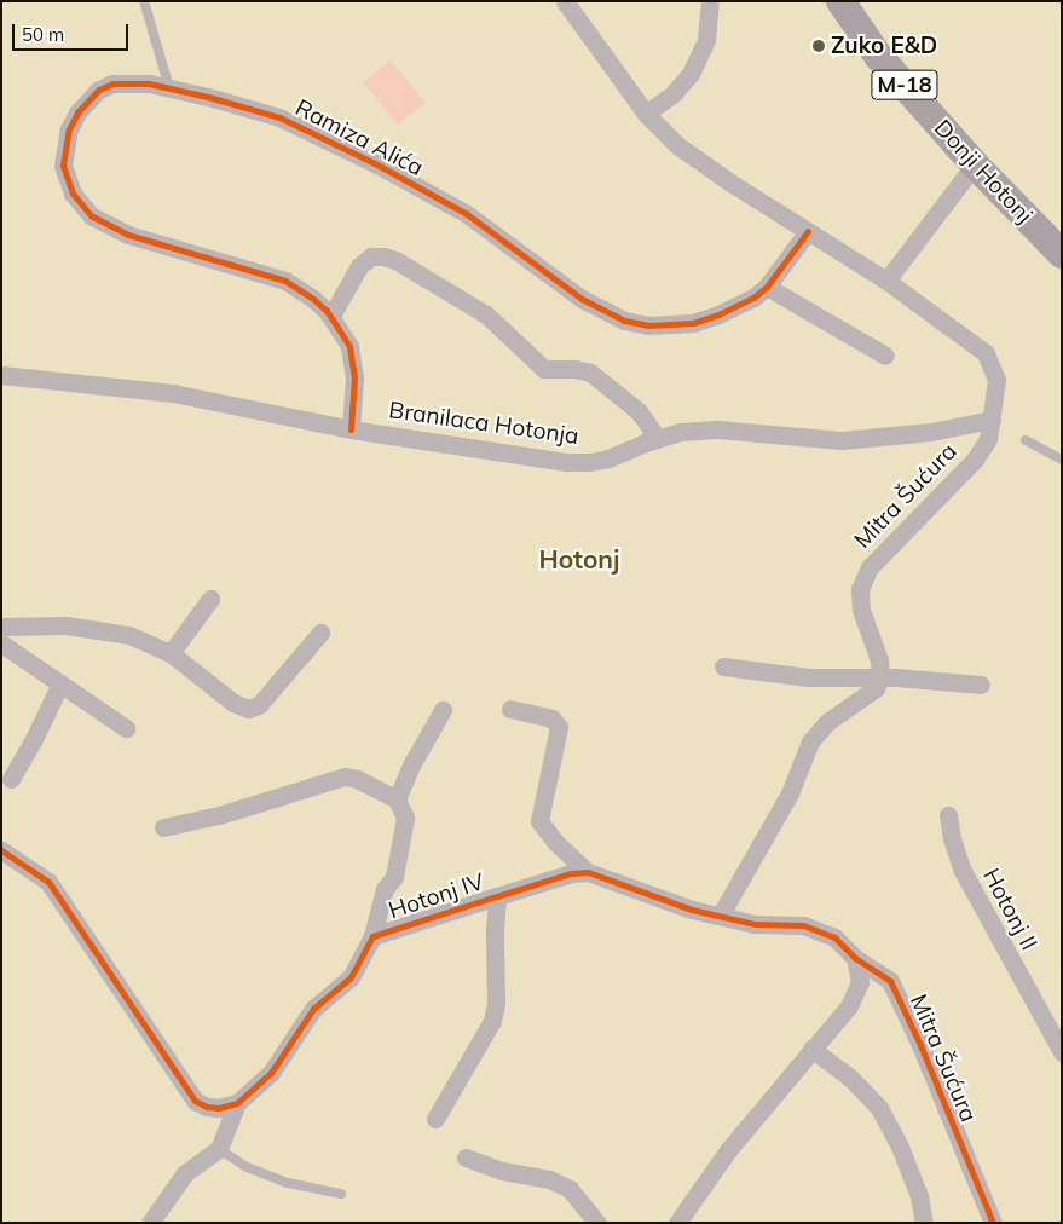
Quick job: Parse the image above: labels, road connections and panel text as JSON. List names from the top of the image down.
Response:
{
  "streets": {
    "main road": ["M-18", "Donji Hotonj"],
    "street": [
      "Ramiza Alića",
      "Branilaca Hotonja",
      "Mitra Šućura",
      "Hotonj IV",
      "Hotonj II"
    ]
  },
  "crossings": [
    ["Ramiza Alića", "Branilaca Hotonja"],
    ["Branilaca Hotonja", "Mitra Šućura"],
    ["Mitra Šućura", "Hotonj IV"]
  ],
  "districts": ["Hotonj"],
  "places": ["Zuko E&D"],
  "scale_bar": "50 m"
}
